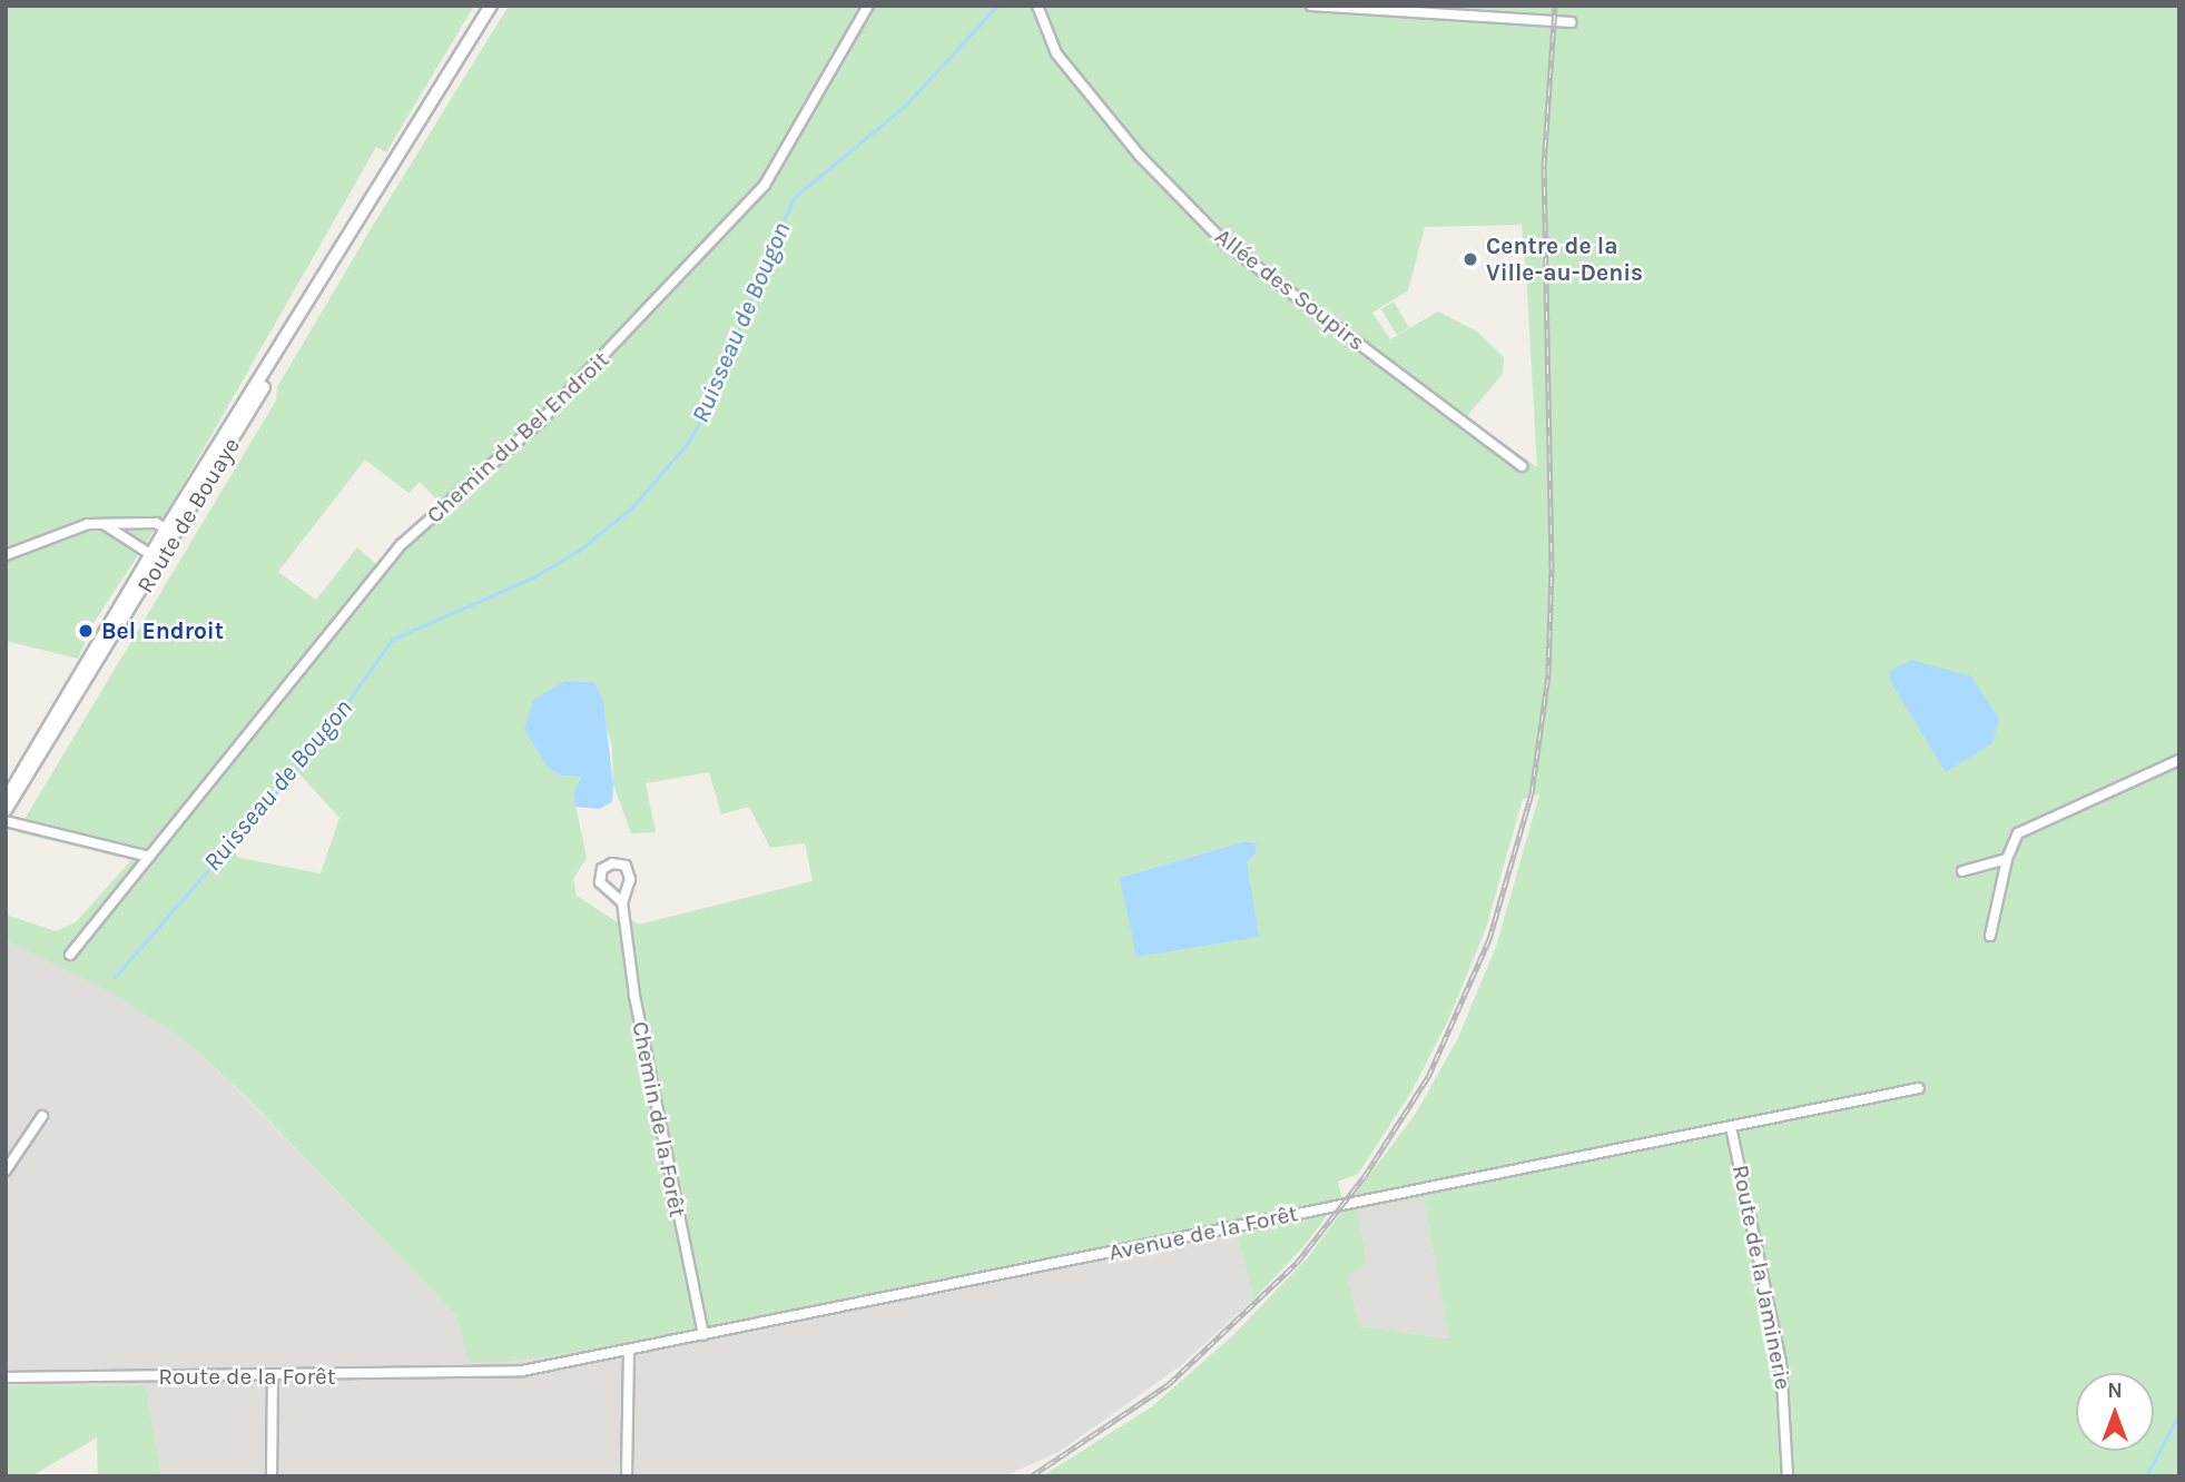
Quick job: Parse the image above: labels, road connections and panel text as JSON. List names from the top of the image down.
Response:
{
  "streets": {
    "main road": ["Route de Bouaye"],
    "street": [
      "Allée des Soupirs",
      "Chemin du Bel Endroit",
      "Chemin de la Forêt",
      "Avenue de la Forêt",
      "Route de la Jaminerie",
      "Route de la Forêt"
    ]
  },
  "crossings": [
    ["Chemin de la Forêt", "Avenue de la Forêt"],
    ["Avenue de la Forêt", "Route de la Jaminerie"],
    ["Avenue de la Forêt", "Route de la Forêt"]
  ],
  "water": ["Ruisseau de Bougon"],
  "places": ["Centre de la Ville-au-Denis", "Bel Endroit"],
  "north": "top"
}
